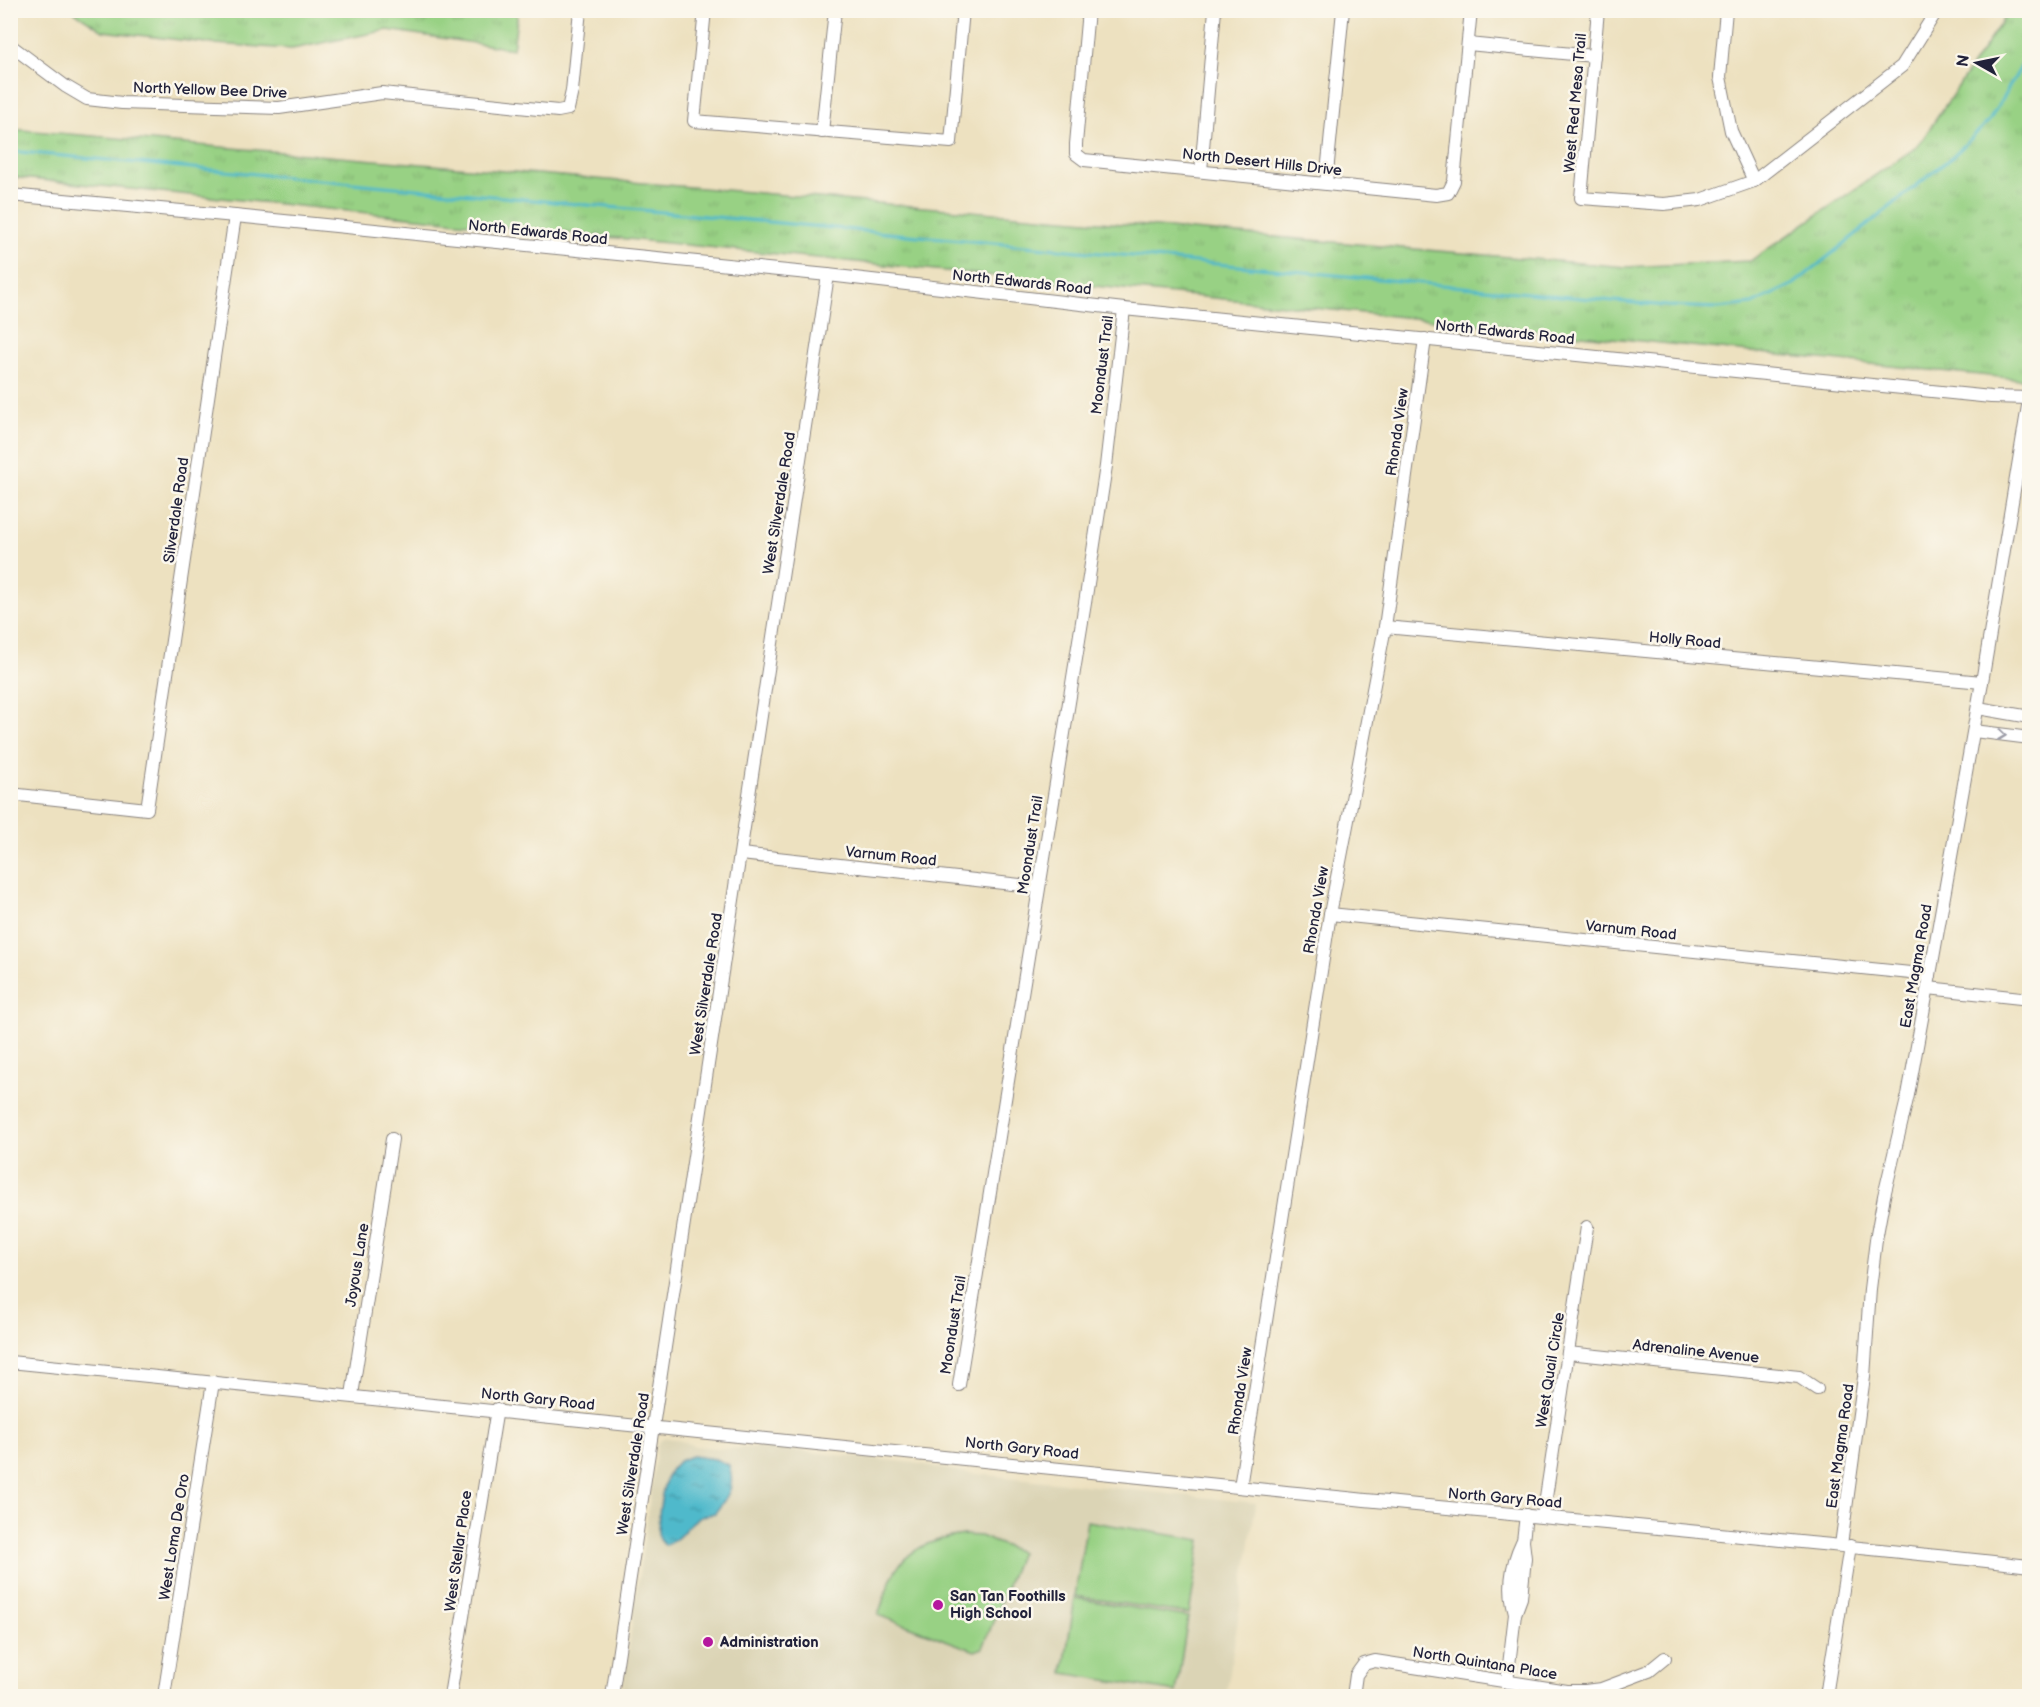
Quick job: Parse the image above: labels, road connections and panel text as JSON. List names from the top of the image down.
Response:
{
  "streets": {
    "street": [
      "North Yellow Bee Drive",
      "West Red Mesa Trail",
      "North Desert Hills Drive",
      "North Edwards Road",
      "Moondust Trail",
      "Rhonda View",
      "West Silverdale Road",
      "Silverdale Road",
      "Holly Road",
      "Varnum Road",
      "East Magma Road",
      "Joyous Lane",
      "Adrenaline Avenue",
      "West Quail Circle",
      "North Gary Road",
      "West Loma De Oro",
      "West Stellar Place",
      "North Quintana Place"
    ]
  },
  "crossings": [
    ["North Edwards Road", "Moondust Trail"],
    ["North Edwards Road", "Rhonda View"],
    ["North Edwards Road", "West Silverdale Road"],
    ["North Edwards Road", "Silverdale Road"],
    ["North Edwards Road", "East Magma Road"],
    ["Moondust Trail", "Varnum Road"],
    ["Rhonda View", "Holly Road"],
    ["Rhonda View", "Varnum Road"],
    ["Rhonda View", "North Gary Road"],
    ["West Silverdale Road", "Varnum Road"],
    ["West Silverdale Road", "North Gary Road"],
    ["Holly Road", "East Magma Road"],
    ["Varnum Road", "East Magma Road"],
    ["East Magma Road", "North Gary Road"],
    ["Joyous Lane", "North Gary Road"],
    ["Adrenaline Avenue", "West Quail Circle"],
    ["West Quail Circle", "North Gary Road"],
    ["North Gary Road", "West Loma De Oro"],
    ["North Gary Road", "West Stellar Place"]
  ],
  "places": ["San Tan Foothills High School", "Administration"],
  "north": "left"
}
